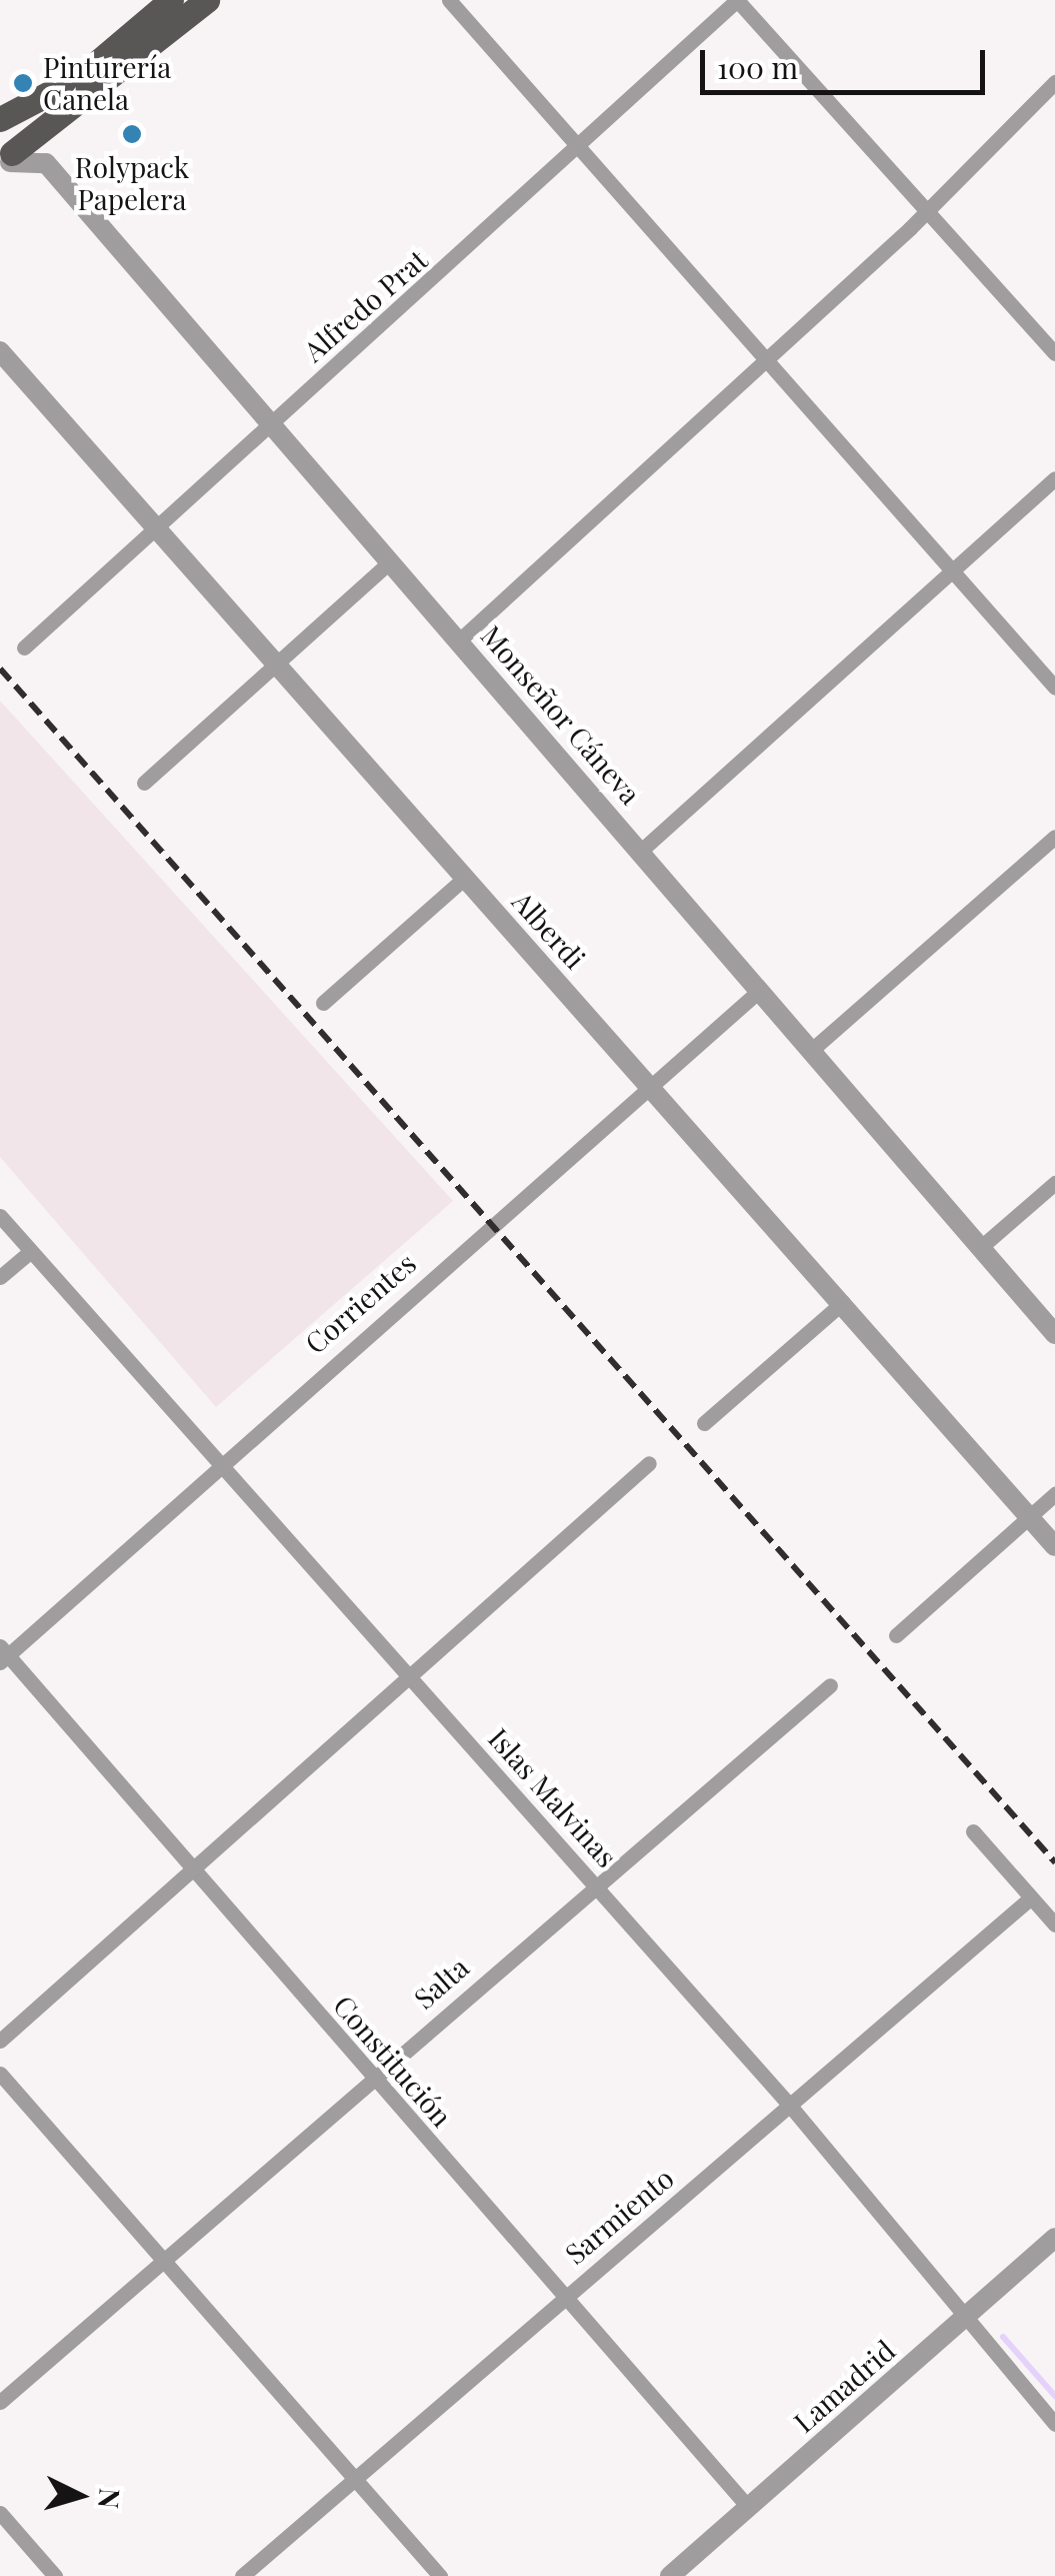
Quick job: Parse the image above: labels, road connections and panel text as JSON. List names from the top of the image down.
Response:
{
  "streets": {
    "street": [
      "Alfredo Prat",
      "Monseñor Cáneva",
      "Alberdi",
      "Corrientes",
      "Islas Malvinas",
      "Salta",
      "Constitución",
      "Sarmiento",
      "Lamadrid"
    ]
  },
  "crossings": [
    ["Alfredo Prat", "Monseñor Cáneva"],
    ["Alfredo Prat", "Alberdi"],
    ["Monseñor Cáneva", "Corrientes"],
    ["Alberdi", "Corrientes"],
    ["Corrientes", "Islas Malvinas"],
    ["Corrientes", "Constitución"],
    ["Islas Malvinas", "Salta"],
    ["Islas Malvinas", "Sarmiento"],
    ["Islas Malvinas", "Lamadrid"],
    ["Salta", "Constitución"],
    ["Constitución", "Sarmiento"],
    ["Constitución", "Lamadrid"]
  ],
  "places": ["Pinturería Canela", "Rolypack Papelera"],
  "scale_bar": "100 m",
  "north": "right"
}
